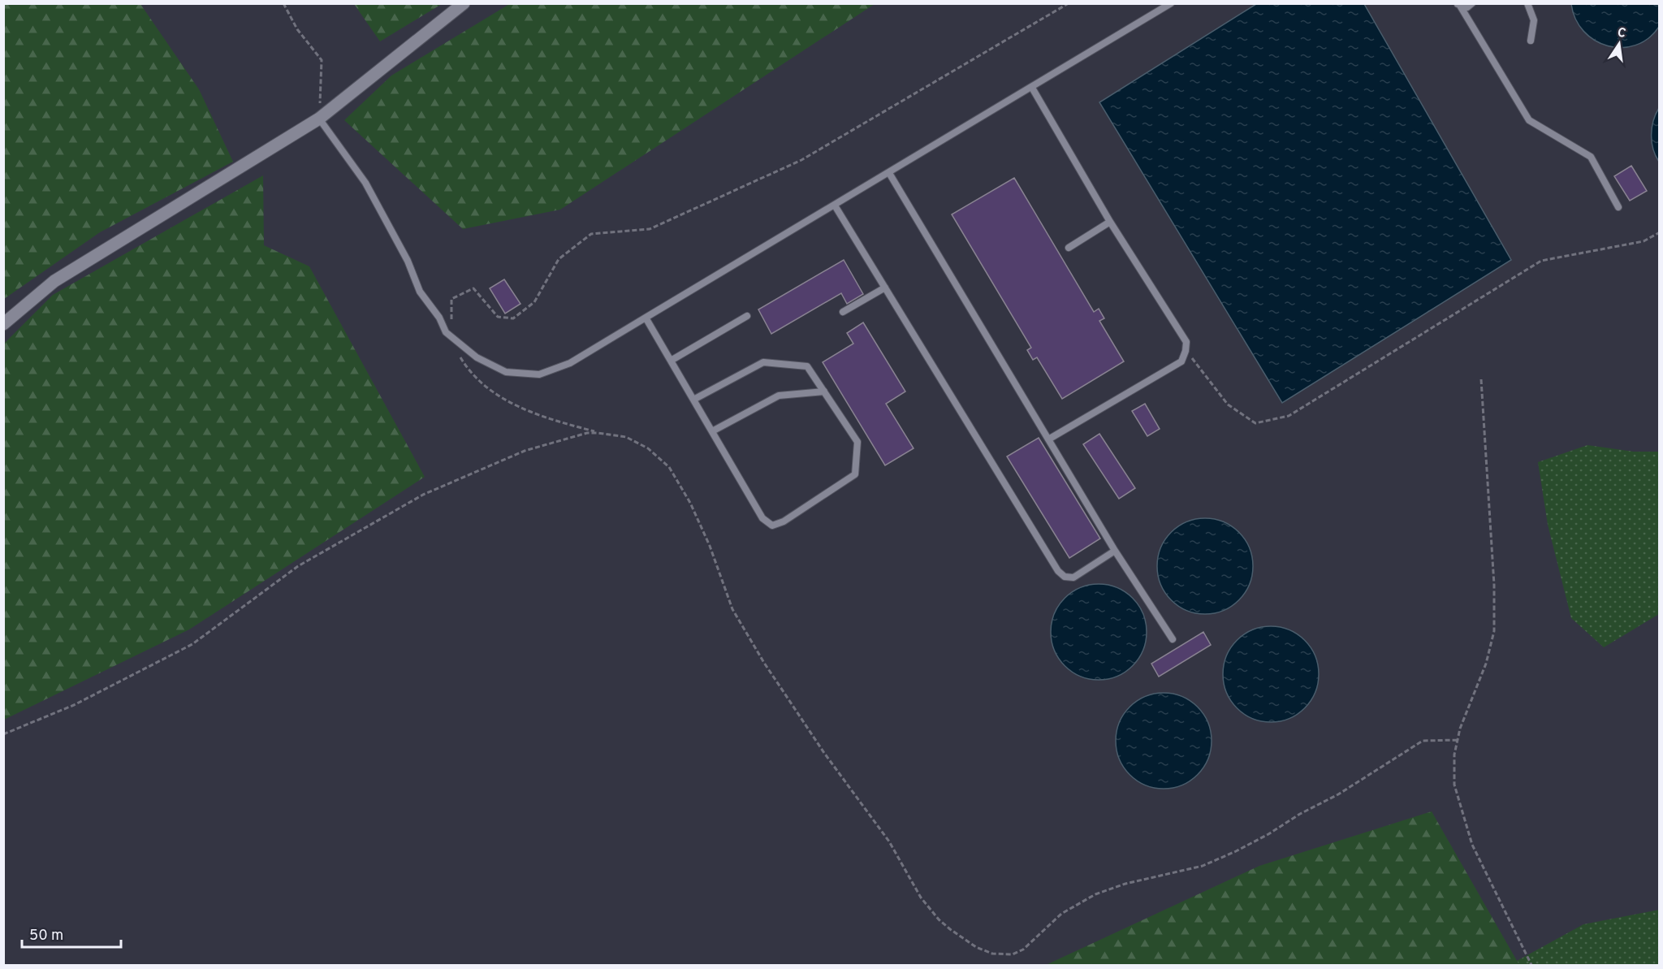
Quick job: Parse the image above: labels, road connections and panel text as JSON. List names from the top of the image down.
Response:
{
  "scale_bar": "50 m",
  "north": "top"
}
